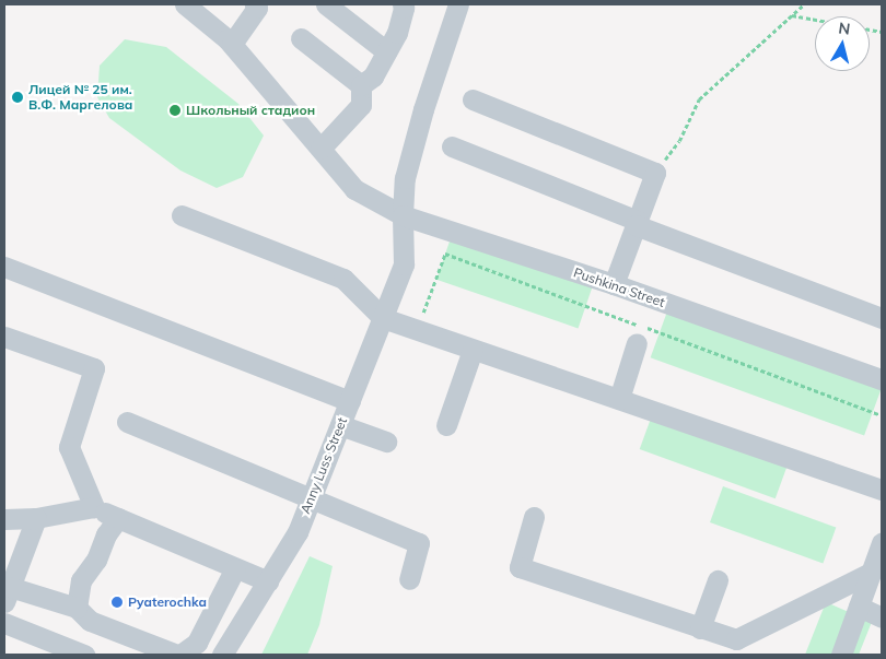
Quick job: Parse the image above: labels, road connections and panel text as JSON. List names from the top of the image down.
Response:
{
  "streets": {
    "street": ["Pushkina Street", "Anny Luss Street"]
  },
  "crossings": [
    ["Pushkina Street", "Anny Luss Street"]
  ],
  "places": ["Лицей № 25 им. В.Ф. Маргелова", "Школьный стадион", "Pyaterochka"],
  "north": "top"
}
